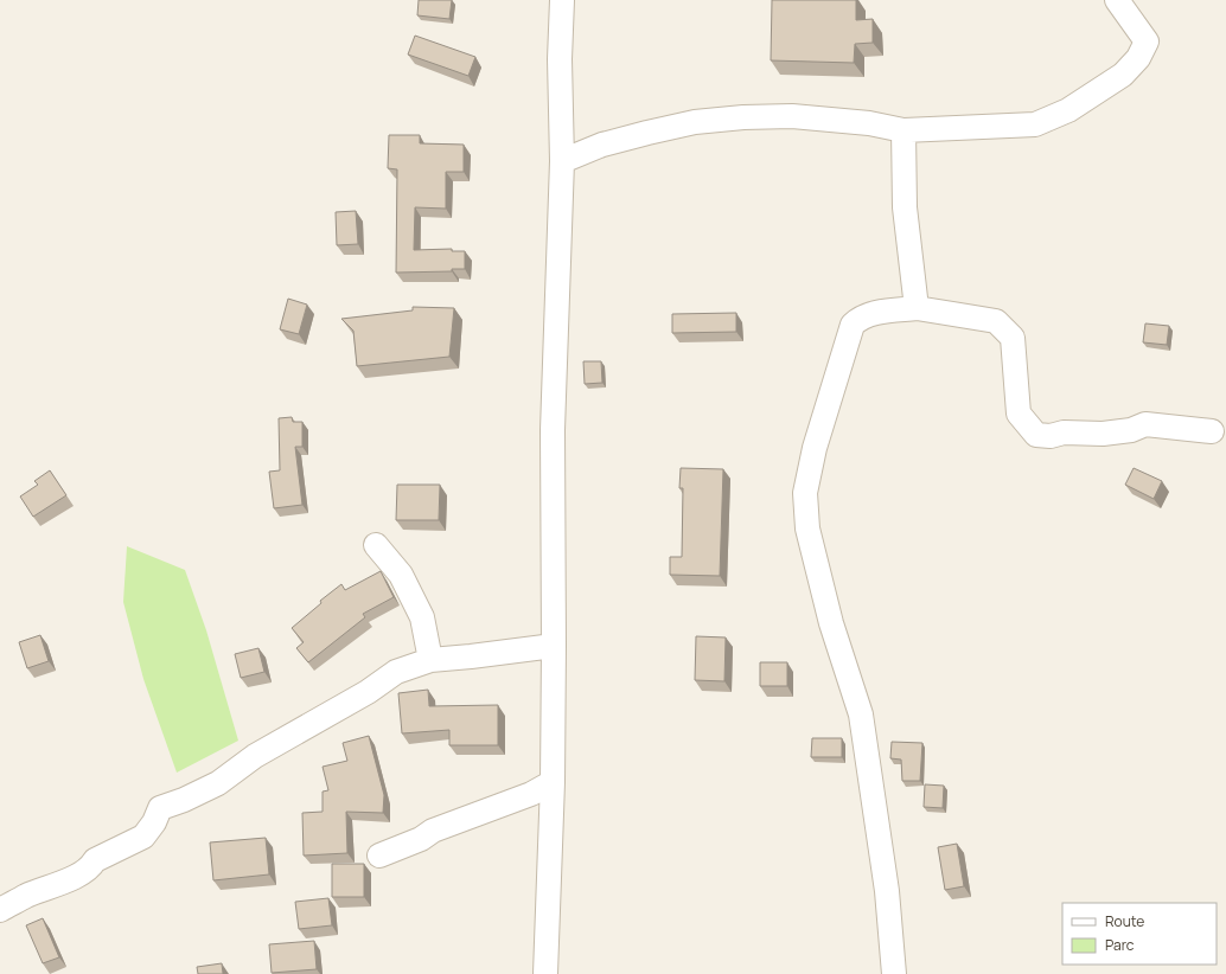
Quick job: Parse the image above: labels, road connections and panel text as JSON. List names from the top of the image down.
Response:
{
  "legend": ["Route", "Parc"]
}
